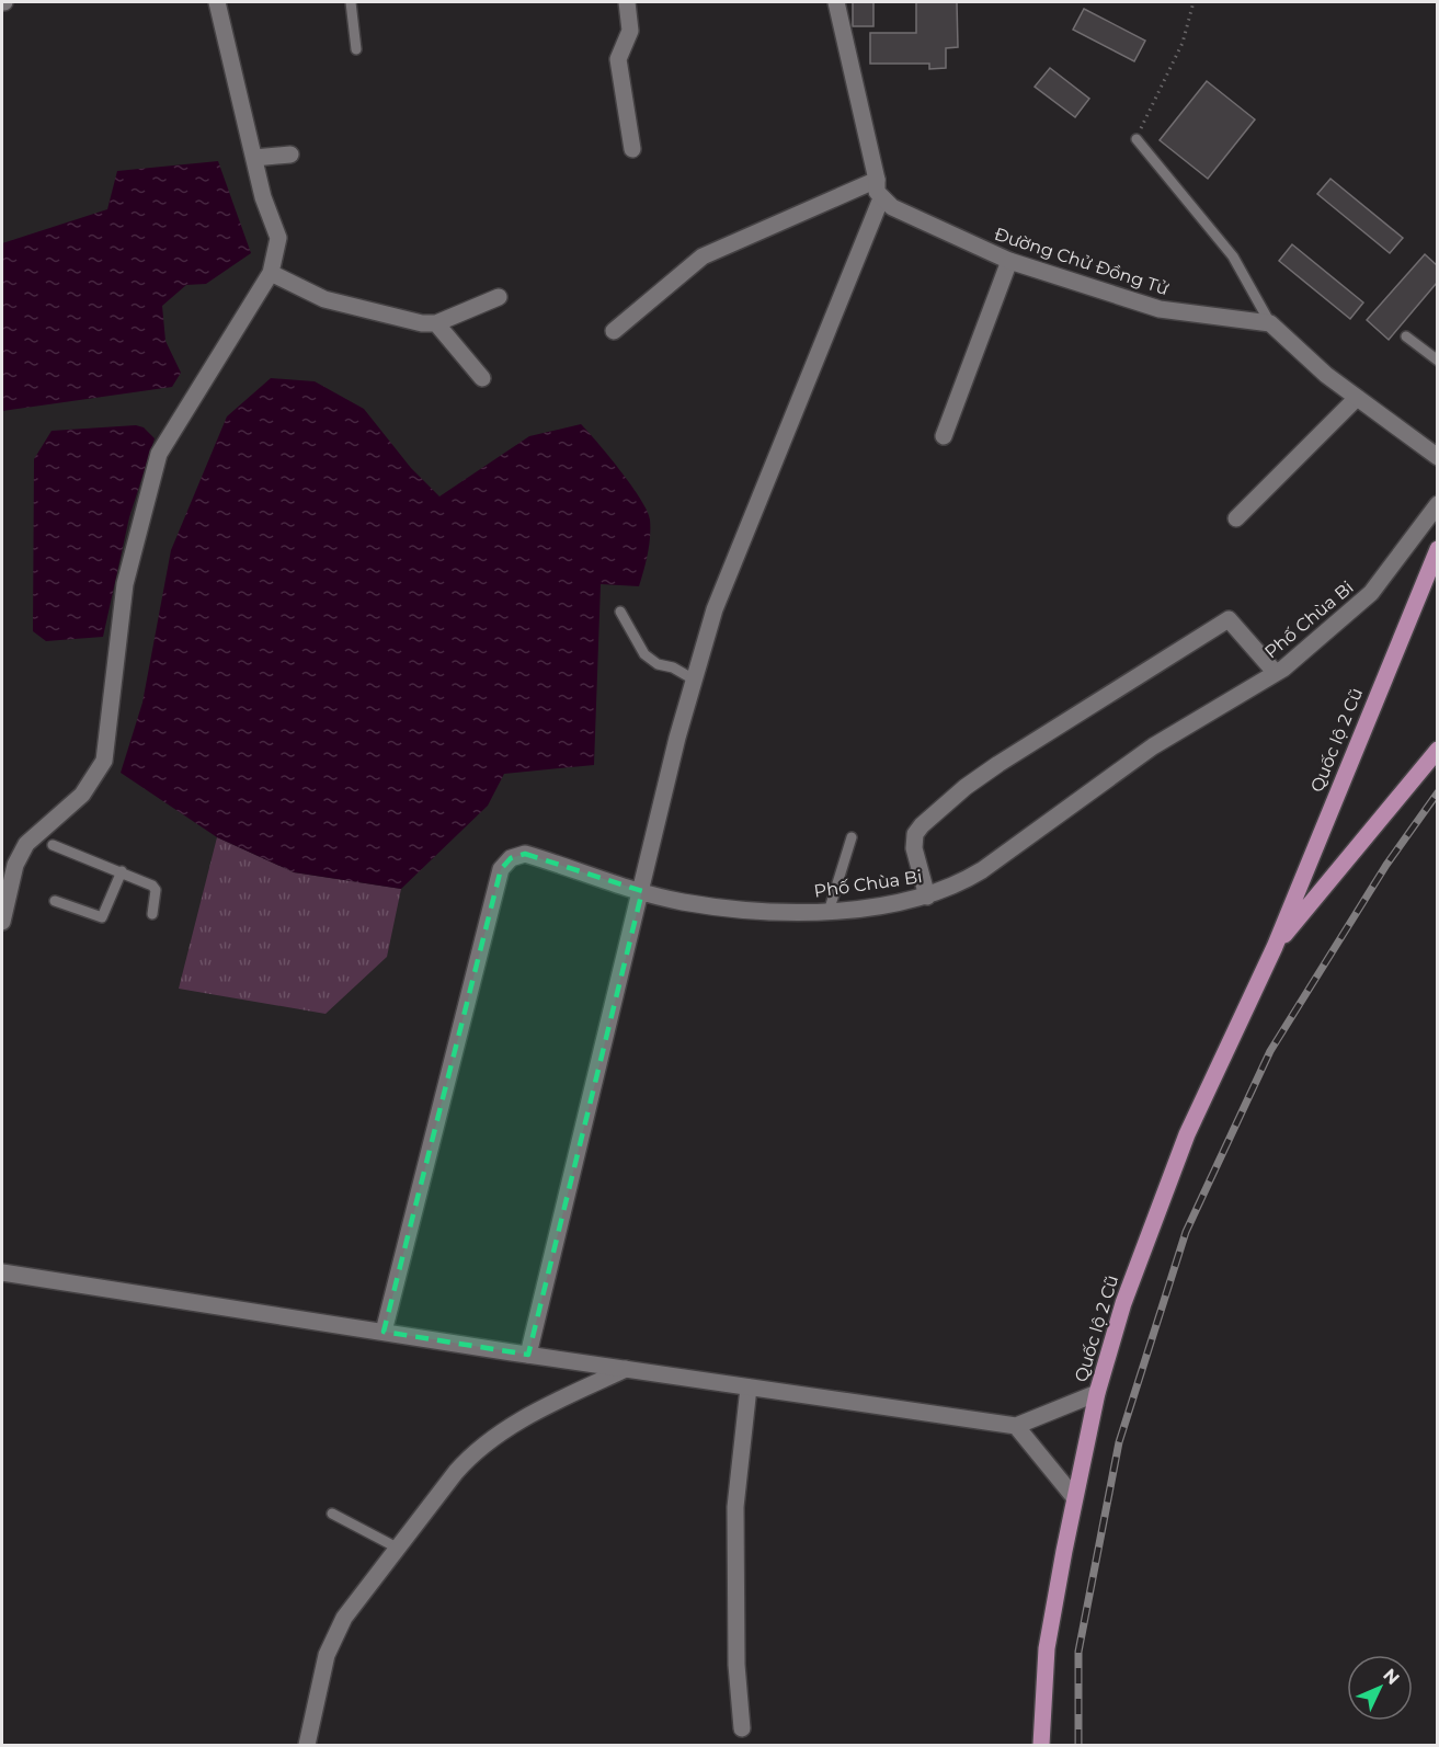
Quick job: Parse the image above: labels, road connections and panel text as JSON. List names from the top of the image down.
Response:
{
  "streets": {
    "main road": ["Quốc lộ 2 Cũ"],
    "street": ["Đường Chử Đồng Tử", "Phố Chùa Bi"]
  },
  "north": "top right"
}
